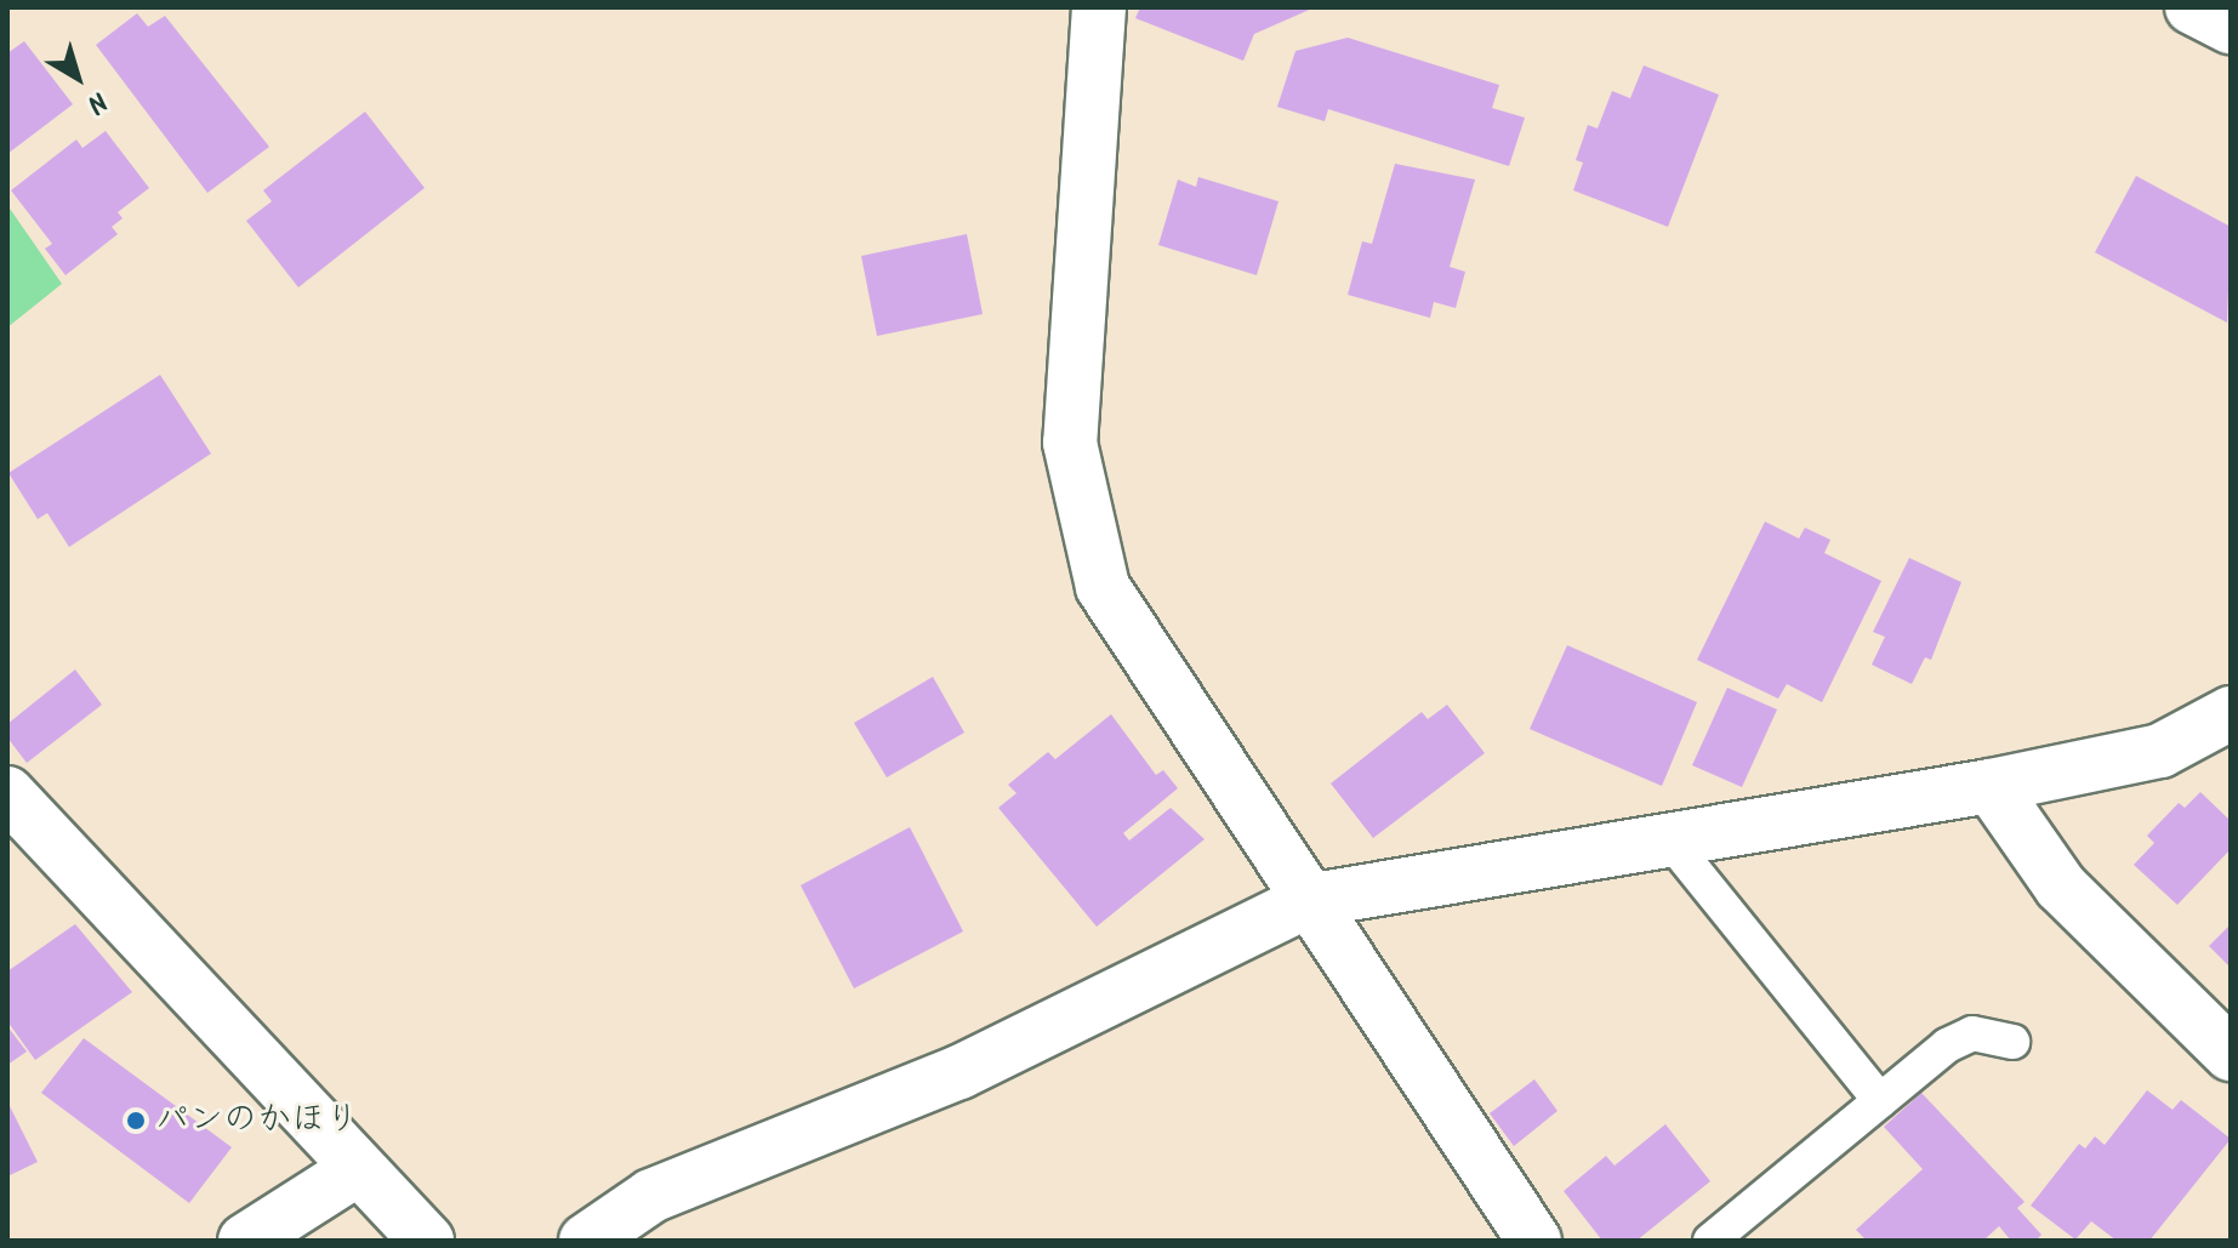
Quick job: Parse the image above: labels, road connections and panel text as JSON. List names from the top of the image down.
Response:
{
  "places": ["パンのかほり"],
  "north": "bottom right"
}
